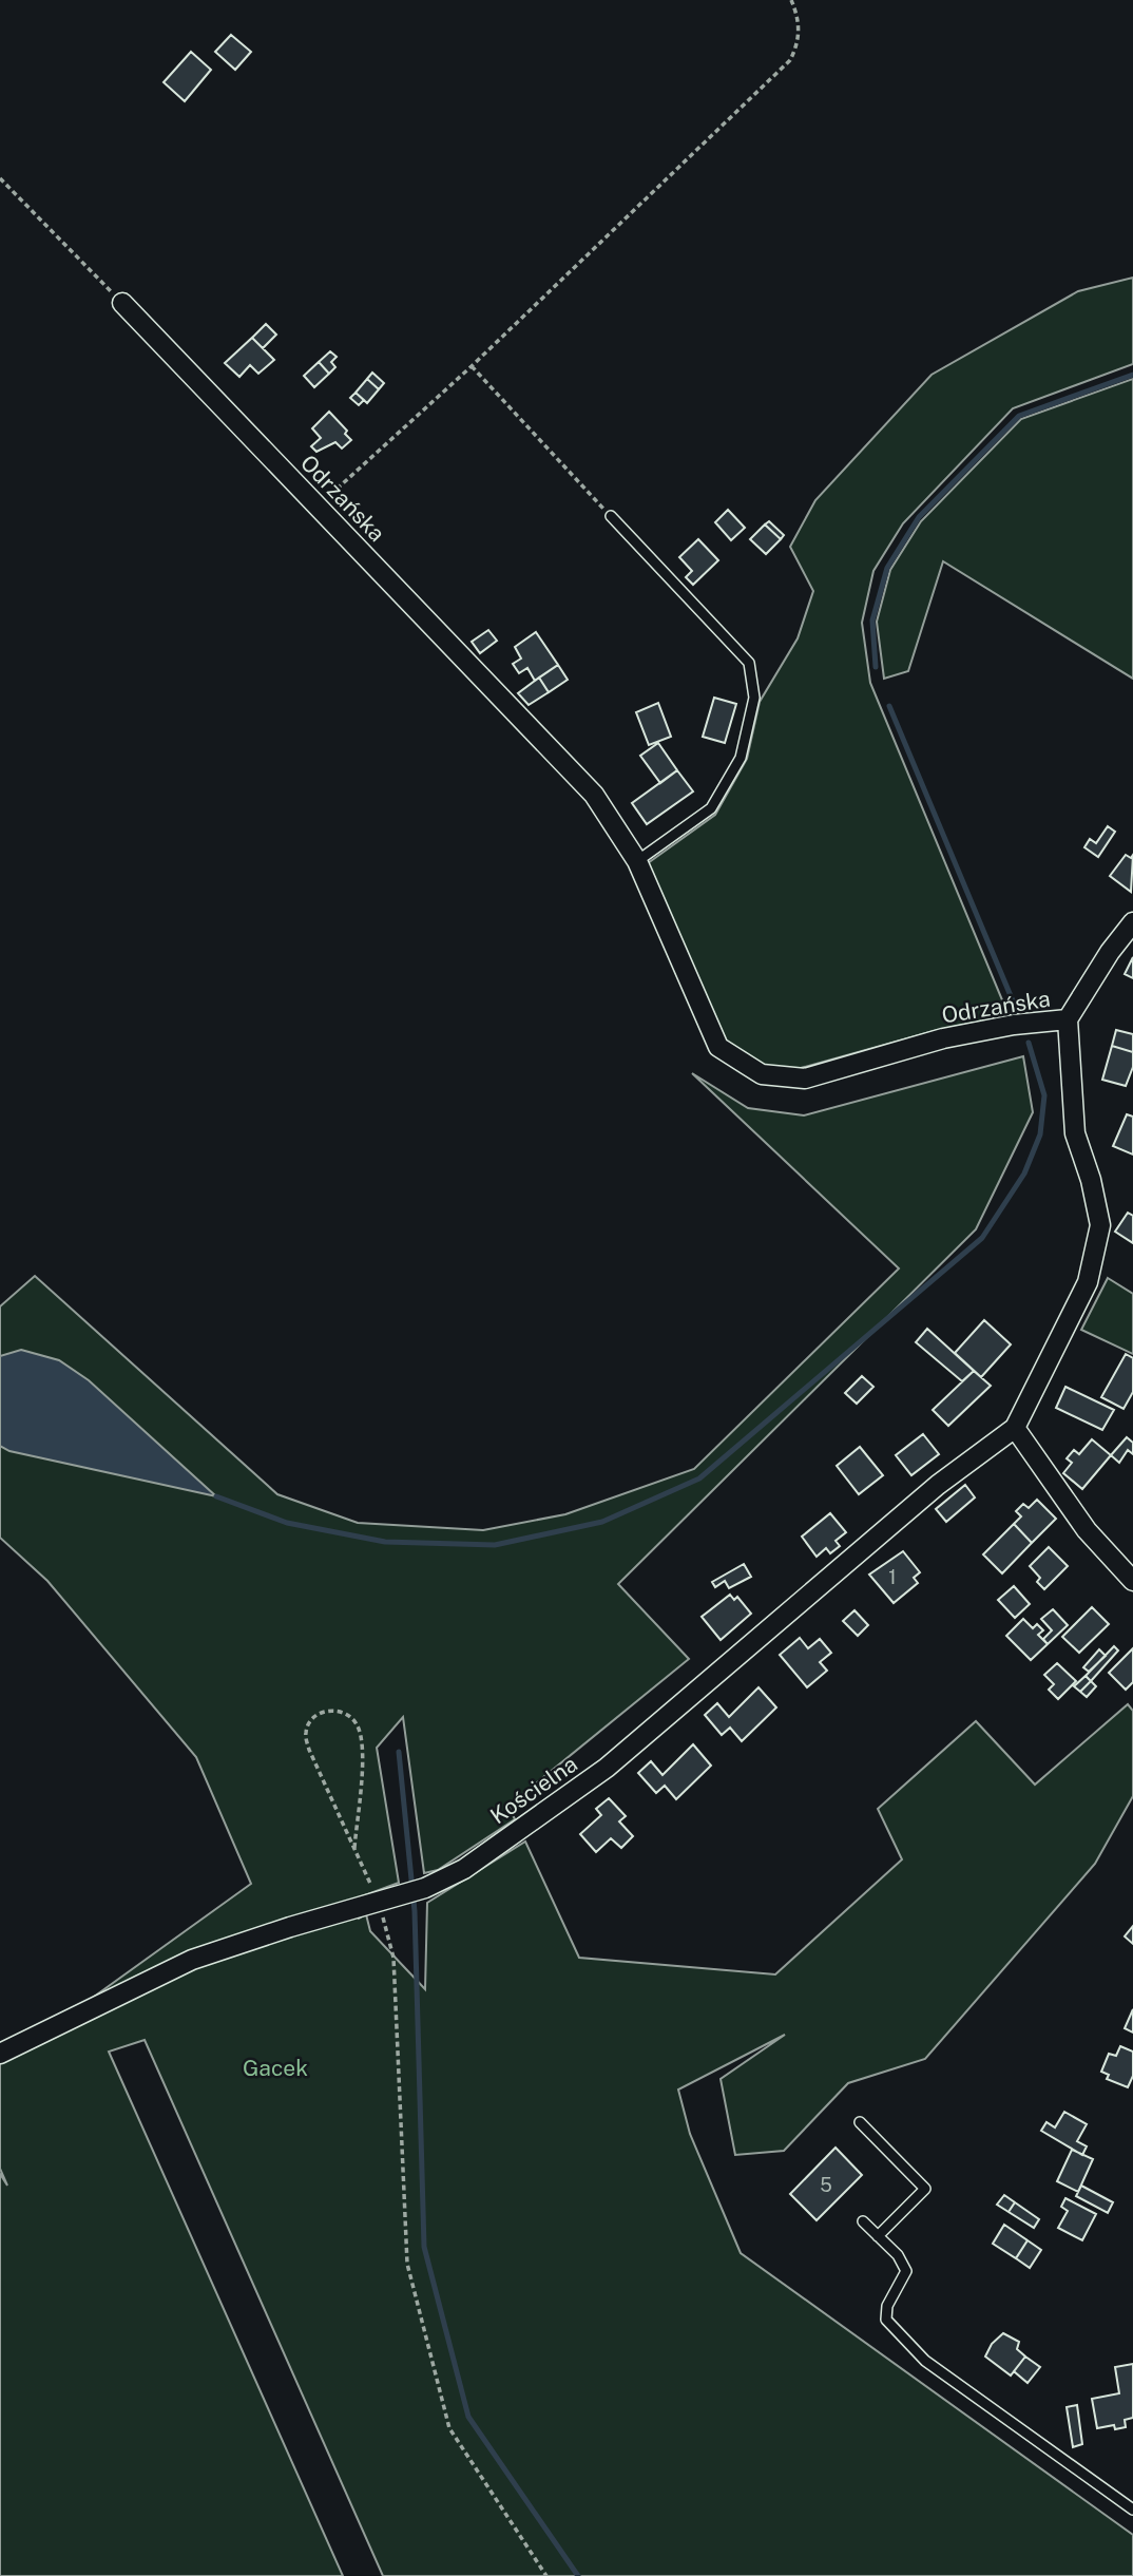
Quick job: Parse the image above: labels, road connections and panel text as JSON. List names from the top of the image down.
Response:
{
  "streets": {
    "street": ["Odrzańska", "Kościelna"]
  },
  "crossings": [
    ["Odrzańska", "Kościelna"]
  ],
  "parks": ["Gacek"],
  "house_numbers": ["1", "5"]
}
